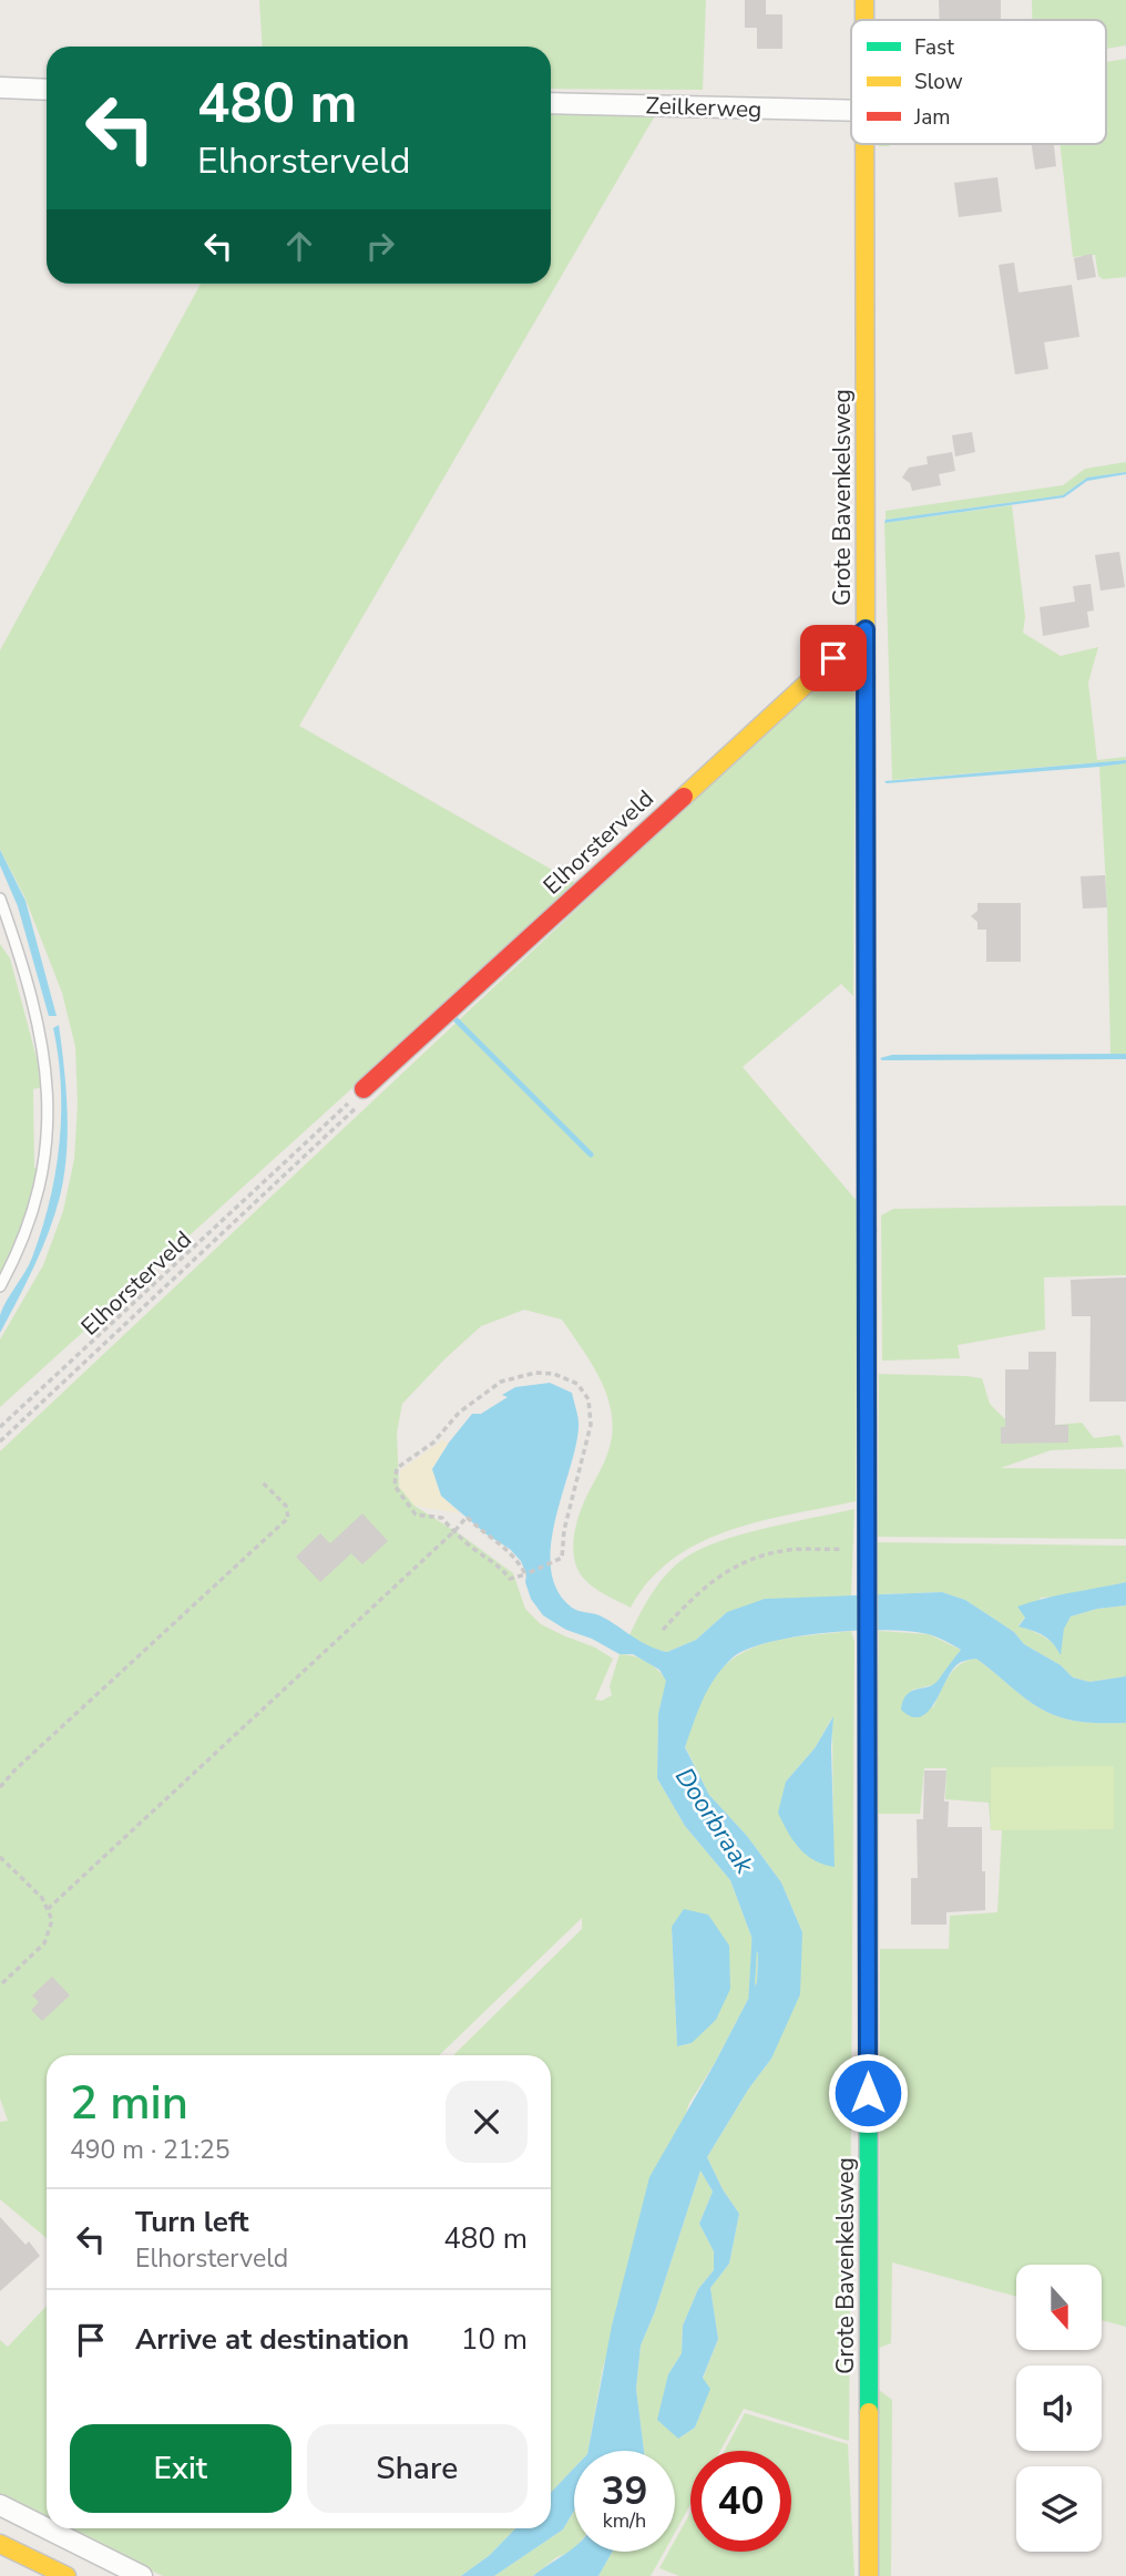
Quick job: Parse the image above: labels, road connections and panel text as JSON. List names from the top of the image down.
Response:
{
  "streets": {
    "street": ["Zeilkerweg", "Grote Bavenkelsweg", "Elhorsterveld"]
  },
  "crossings": [
    ["Grote Bavenkelsweg", "Elhorsterveld"]
  ],
  "water": ["Doorbraak"],
  "legend": ["Fast", "Slow", "Jam"],
  "north": "bottom",
  "page": {
    "turn": ["480 m", "Elhorsterveld"],
    "heading": ["2 min", "490 m · 21:25"],
    "list": [
      {
        "name": "Turn left",
        "note": "Elhorsterveld",
        "value": "480 m"
      },
      {
        "name": "Arrive at destination",
        "value": "10 m"
      }
    ],
    "buttons": ["Exit", "Share"],
    "speed": "39 km/h",
    "limit": "40"
  }
}
